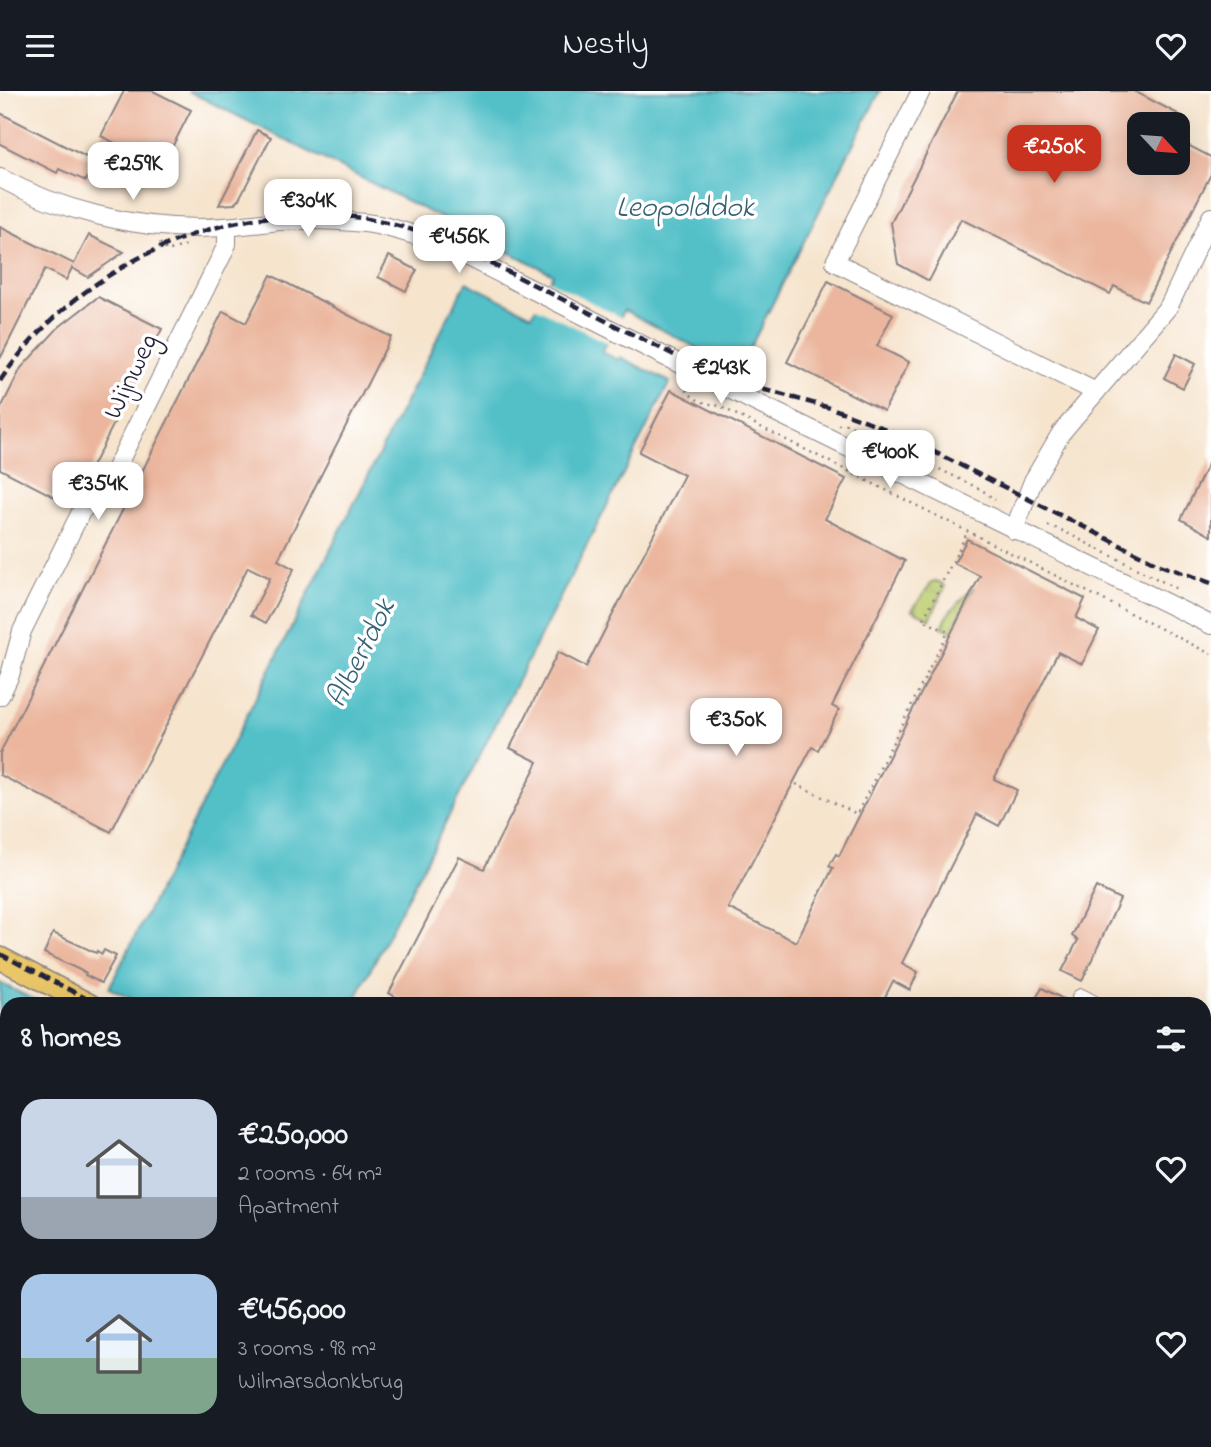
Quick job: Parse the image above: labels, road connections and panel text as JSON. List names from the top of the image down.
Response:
{
  "streets": {
    "street": ["Wijnweg"]
  },
  "water": ["Leopolddok", "Albertdok"],
  "north": "bottom right",
  "page": {
    "header": "Nestly",
    "price": [
      "€250K",
      "€259K",
      "€304K",
      "€456K",
      "€243K",
      "€400K",
      "€354K",
      "€350K"
    ],
    "heading": "8 homes",
    "list": [
      {
        "name": "€250,000",
        "note": "2 rooms · 64 m² · Apartment"
      },
      {
        "name": "€456,000",
        "note": "3 rooms · 98 m² · Wilmarsdonkbrug"
      }
    ]
  }
}
